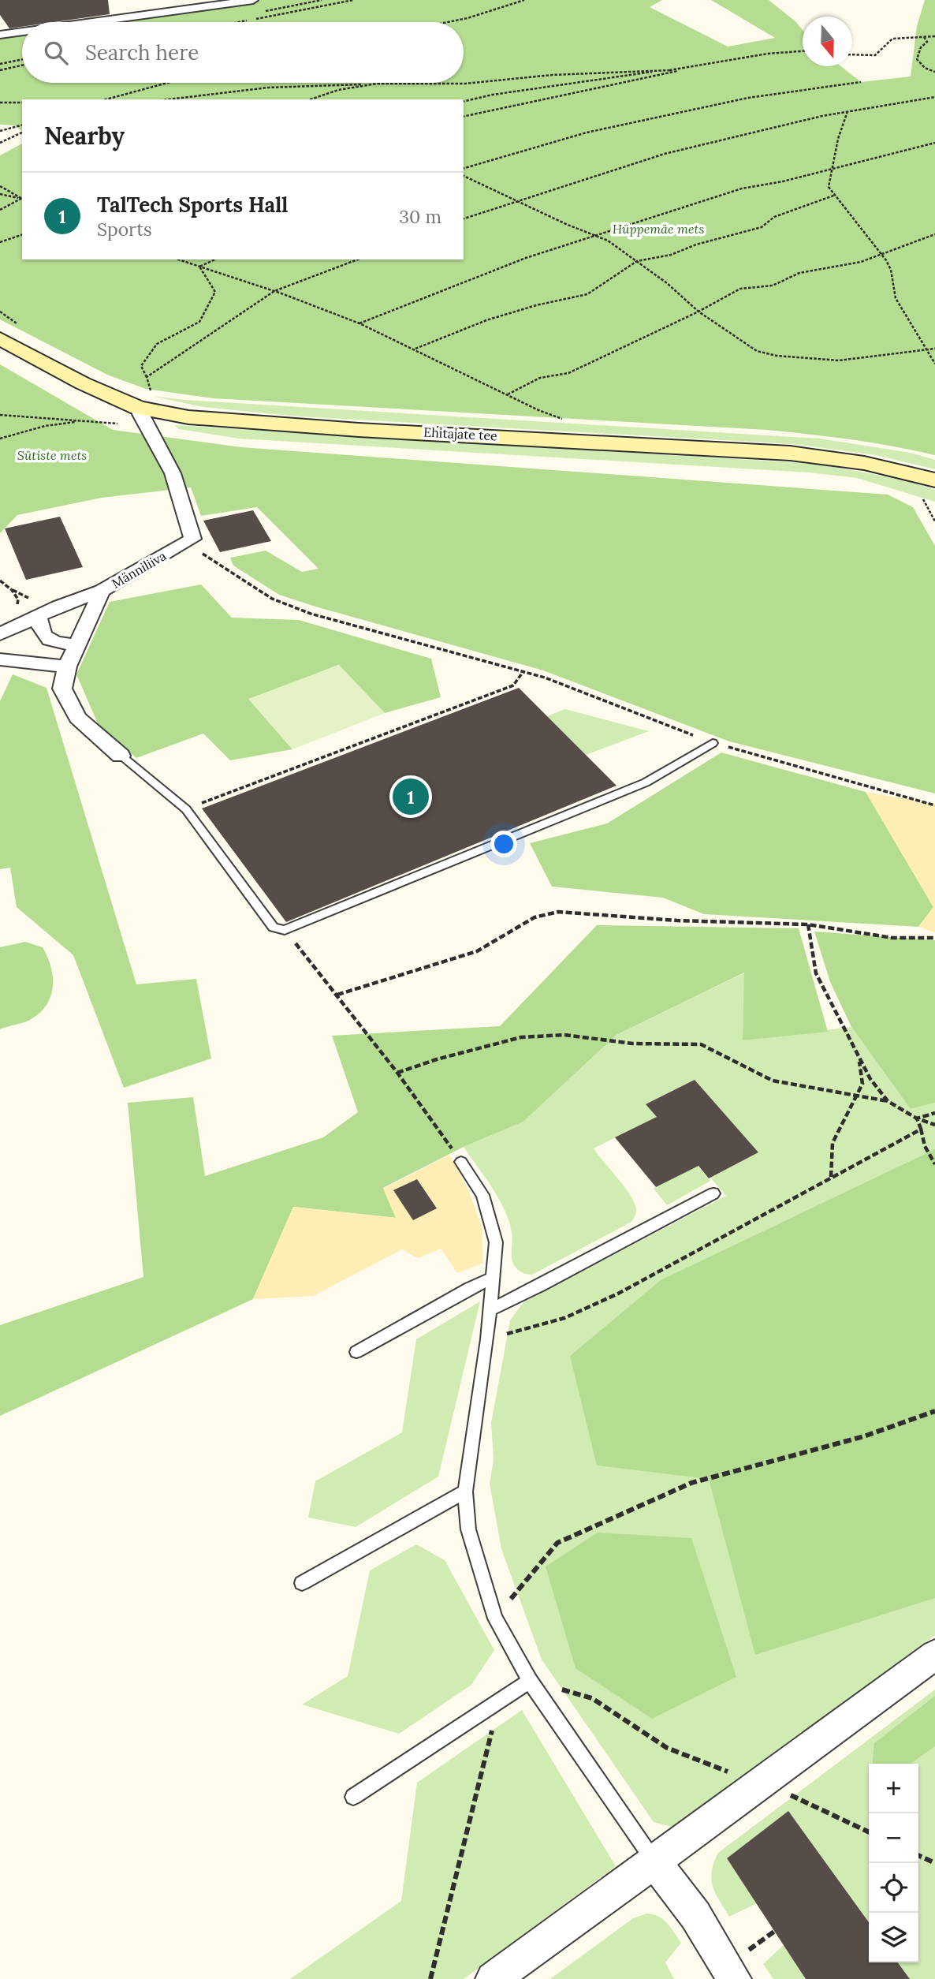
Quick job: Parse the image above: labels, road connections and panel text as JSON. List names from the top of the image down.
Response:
{
  "streets": {
    "main road": ["Ehitajate tee"],
    "street": ["Männiliiva"]
  },
  "parks": ["Hüppemäe mets", "Sütiste mets"],
  "north": "bottom",
  "page": {
    "search": "Search here",
    "heading": "Nearby",
    "list": [
      {
        "mark": "1",
        "name": "TalTech Sports Hall",
        "note": "Sports",
        "value": "30 m"
      }
    ],
    "pins": "1",
    "map_buttons": ["+", "−"]
  }
}
